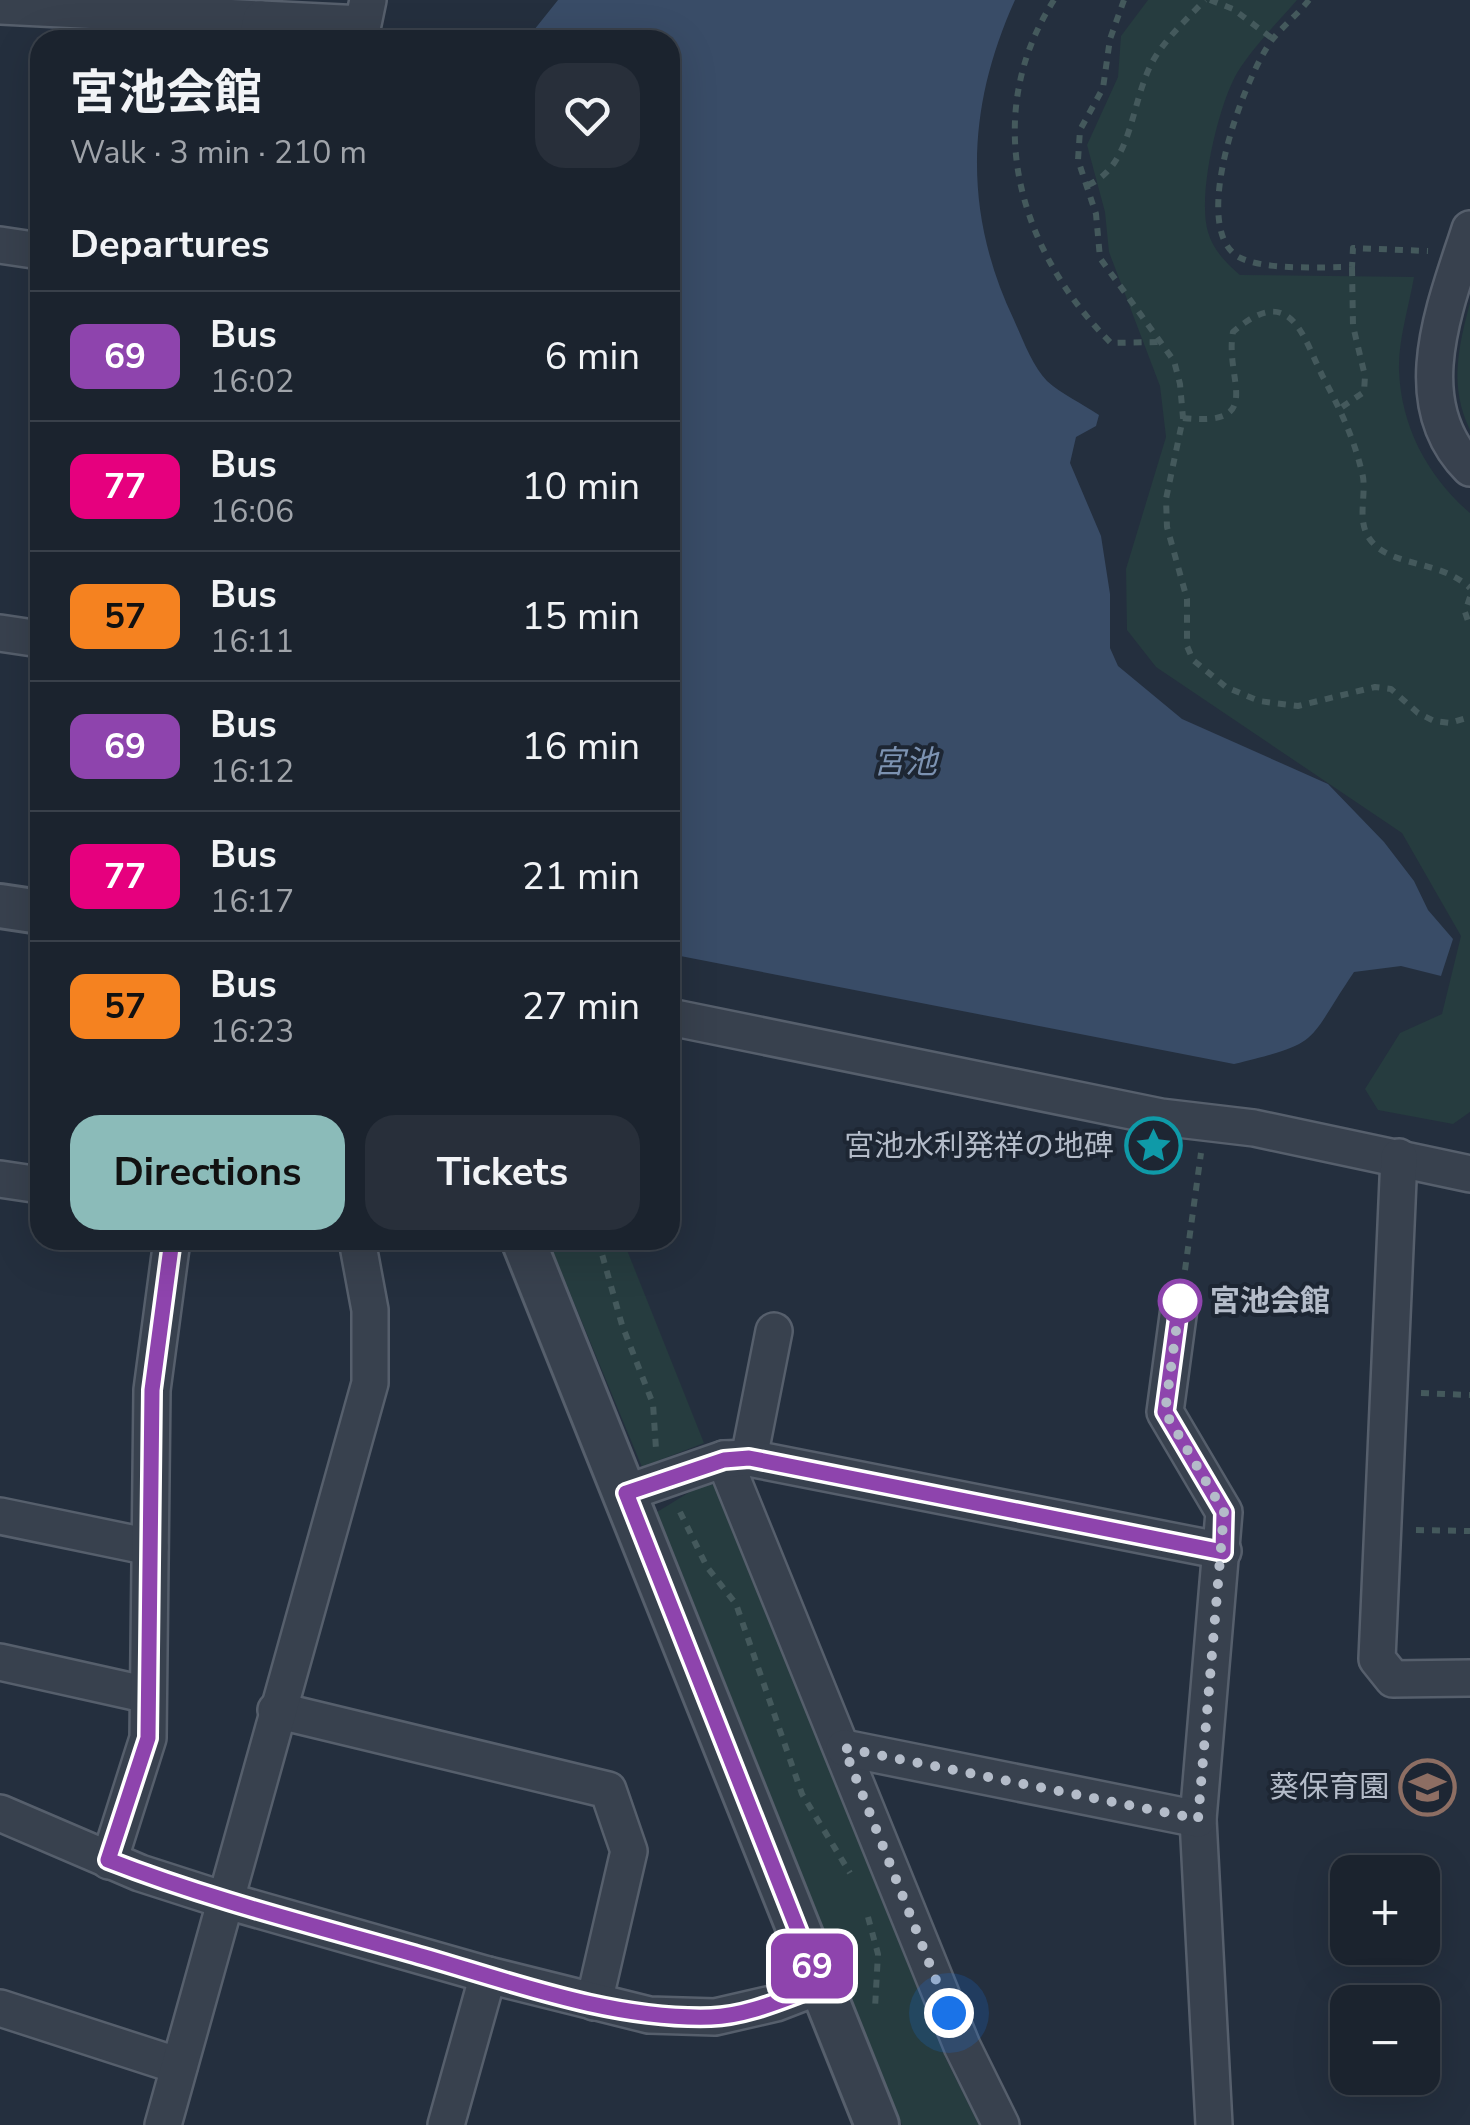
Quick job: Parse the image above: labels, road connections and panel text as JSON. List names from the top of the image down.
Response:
{
  "water": ["宮池"],
  "places": {
    "place": ["宮池水利発祥の地碑"],
    "other": ["宮池会館"],
    "school or university": ["葵保育園"]
  },
  "lines": ["bus line 69"],
  "page": {
    "on_map": "69",
    "heading": [
      ["宮池会館", "Walk · 3 min · 210 m"],
      "Departures"
    ],
    "list": [
      {
        "mark": "69",
        "name": "Bus",
        "note": "16:02",
        "value": "6 min"
      },
      {
        "mark": "77",
        "name": "Bus",
        "note": "16:06",
        "value": "10 min"
      },
      {
        "mark": "57",
        "name": "Bus",
        "note": "16:11",
        "value": "15 min"
      },
      {
        "mark": "69",
        "name": "Bus",
        "note": "16:12",
        "value": "16 min"
      },
      {
        "mark": "77",
        "name": "Bus",
        "note": "16:17",
        "value": "21 min"
      },
      {
        "mark": "57",
        "name": "Bus",
        "note": "16:23",
        "value": "27 min"
      }
    ],
    "buttons": ["Directions", "Tickets"],
    "map_buttons": ["+", "−"]
  }
}
